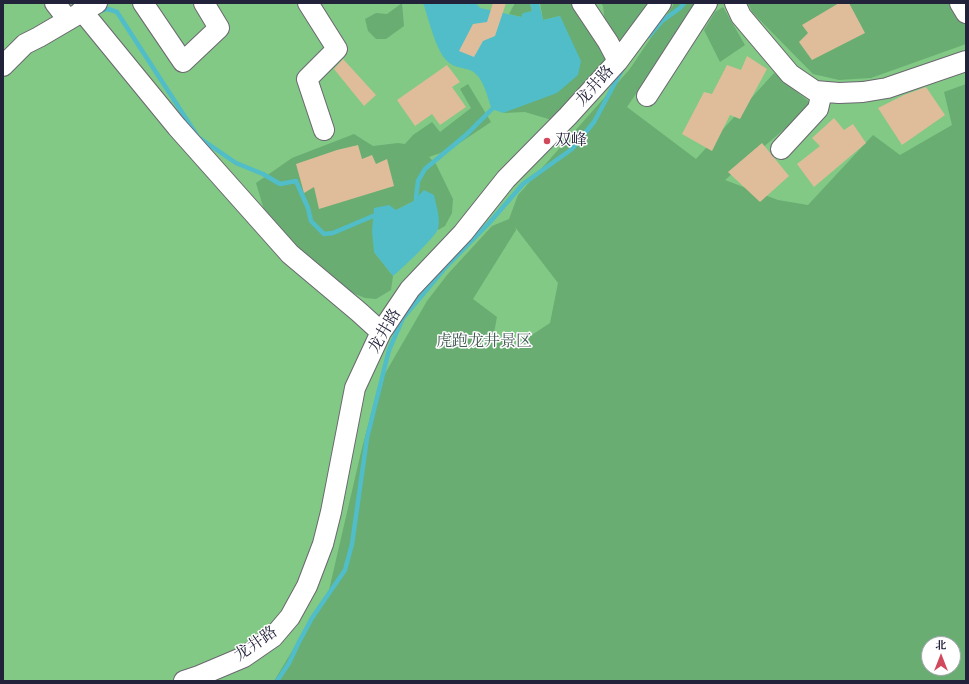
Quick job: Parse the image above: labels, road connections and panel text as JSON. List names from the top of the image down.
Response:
{
  "streets": {
    "street": ["龙井路"]
  },
  "parks": ["虎跑龙井景区"],
  "places": ["双峰"],
  "north": "top"
}
